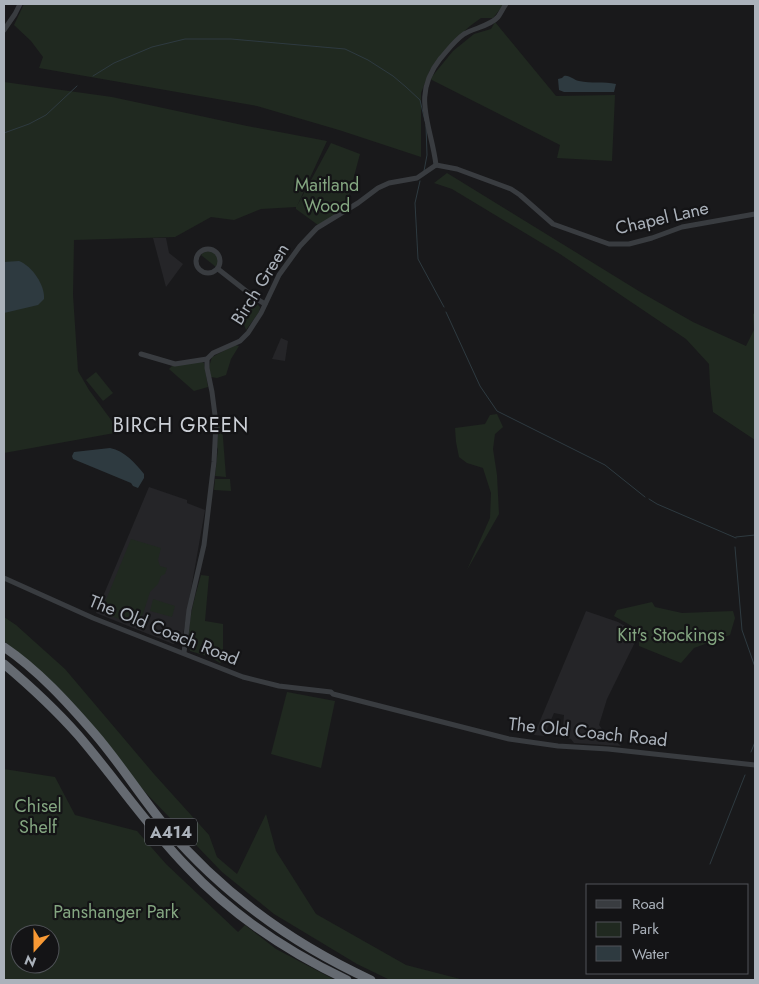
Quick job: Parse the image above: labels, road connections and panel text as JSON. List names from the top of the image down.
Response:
{
  "streets": {
    "highway": ["A414"],
    "street": ["Chapel Lane", "Birch Green", "The Old Coach Road"]
  },
  "crossings": [
    ["Chapel Lane", "Birch Green"]
  ],
  "districts": ["BIRCH GREEN"],
  "parks": [
    "Maitland Wood",
    "Kit's Stockings",
    "Chisel Shelf",
    "Panshanger Park"
  ],
  "legend": ["Road", "Park", "Water"],
  "north": "bottom"
}
